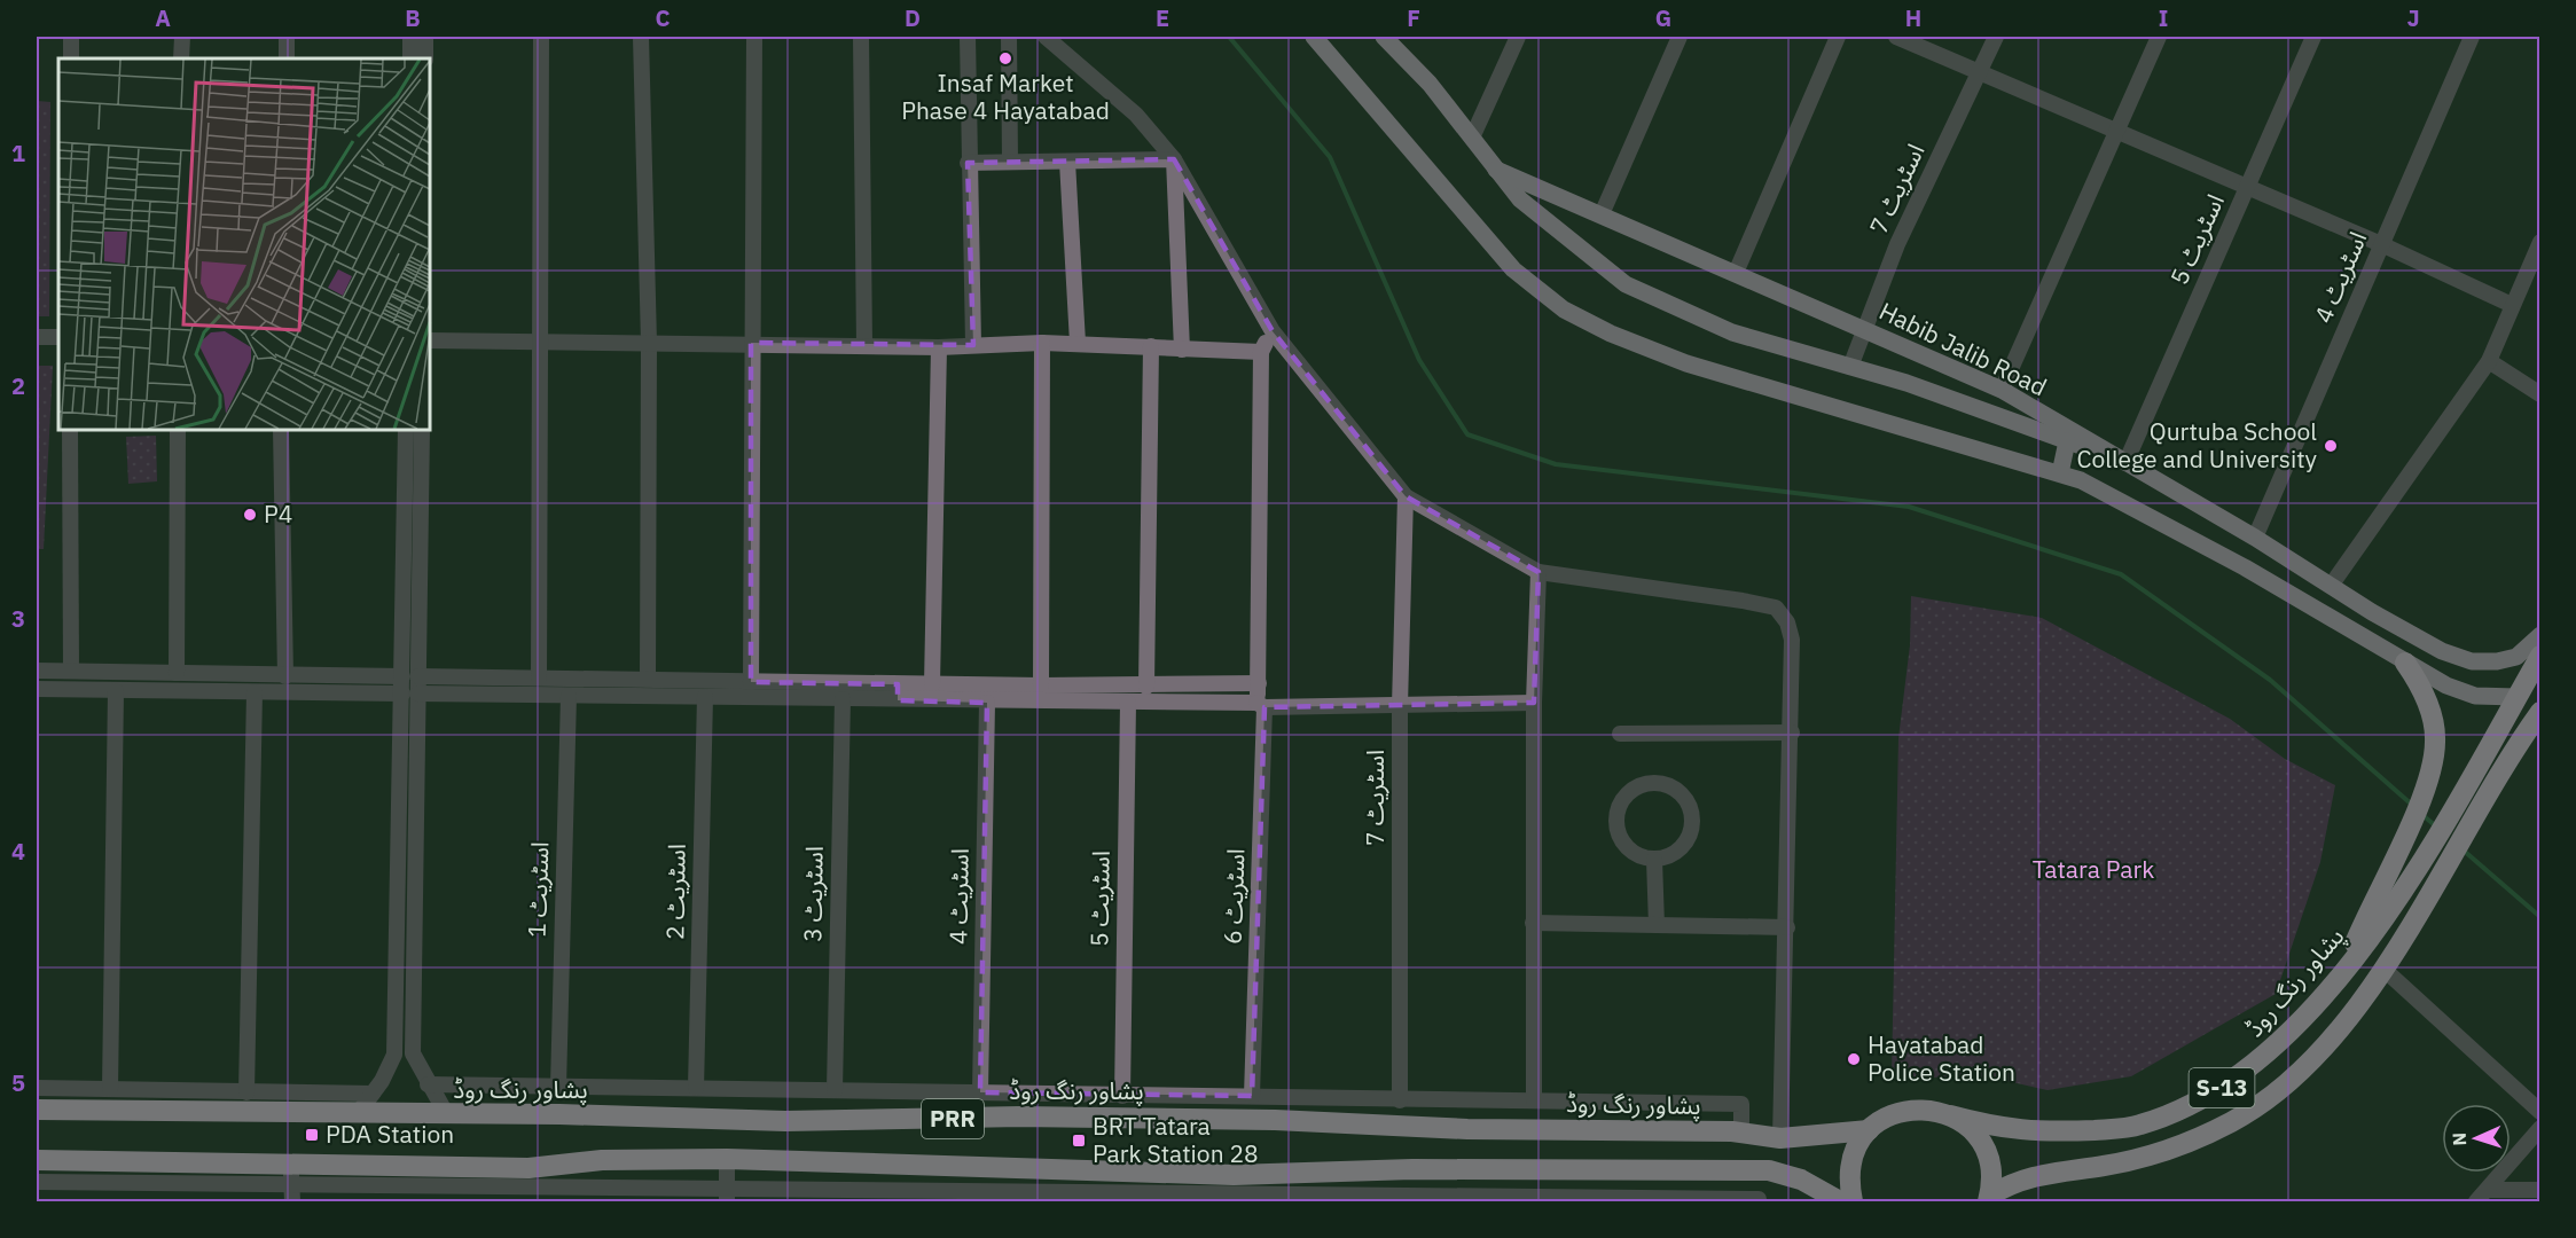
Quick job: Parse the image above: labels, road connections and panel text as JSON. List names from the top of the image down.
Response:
{
  "streets": {
    "highway": ["پشاور رنگ روڈ", "S-13", "PRR"],
    "main road": ["Habib Jalib Road"],
    "street": [
      "اسٹریٹ 7",
      "اسٹریٹ 5",
      "اسٹریٹ 4",
      "اسٹریٹ 1",
      "اسٹریٹ 2",
      "اسٹریٹ 3",
      "اسٹریٹ 6"
    ]
  },
  "crossings": [
    ["اسٹریٹ 7", "Habib Jalib Road"],
    ["اسٹریٹ 5", "Habib Jalib Road"],
    ["اسٹریٹ 4", "Habib Jalib Road"]
  ],
  "parks": ["Tatara Park"],
  "places": {
    "other": [
      "Insaf Market Phase 4 Hayatabad",
      "Qurtuba School College and University",
      "P4",
      "Hayatabad Police Station"
    ],
    "transit": ["PDA Station", "BRT Tatara Park Station 28"]
  },
  "north": "left",
  "grid": {
    "columns": [
      "A",
      "B",
      "C",
      "D",
      "E",
      "F",
      "G",
      "H",
      "I",
      "J"
    ],
    "rows": [
      "1",
      "2",
      "3",
      "4",
      "5"
    ]
  }
}
